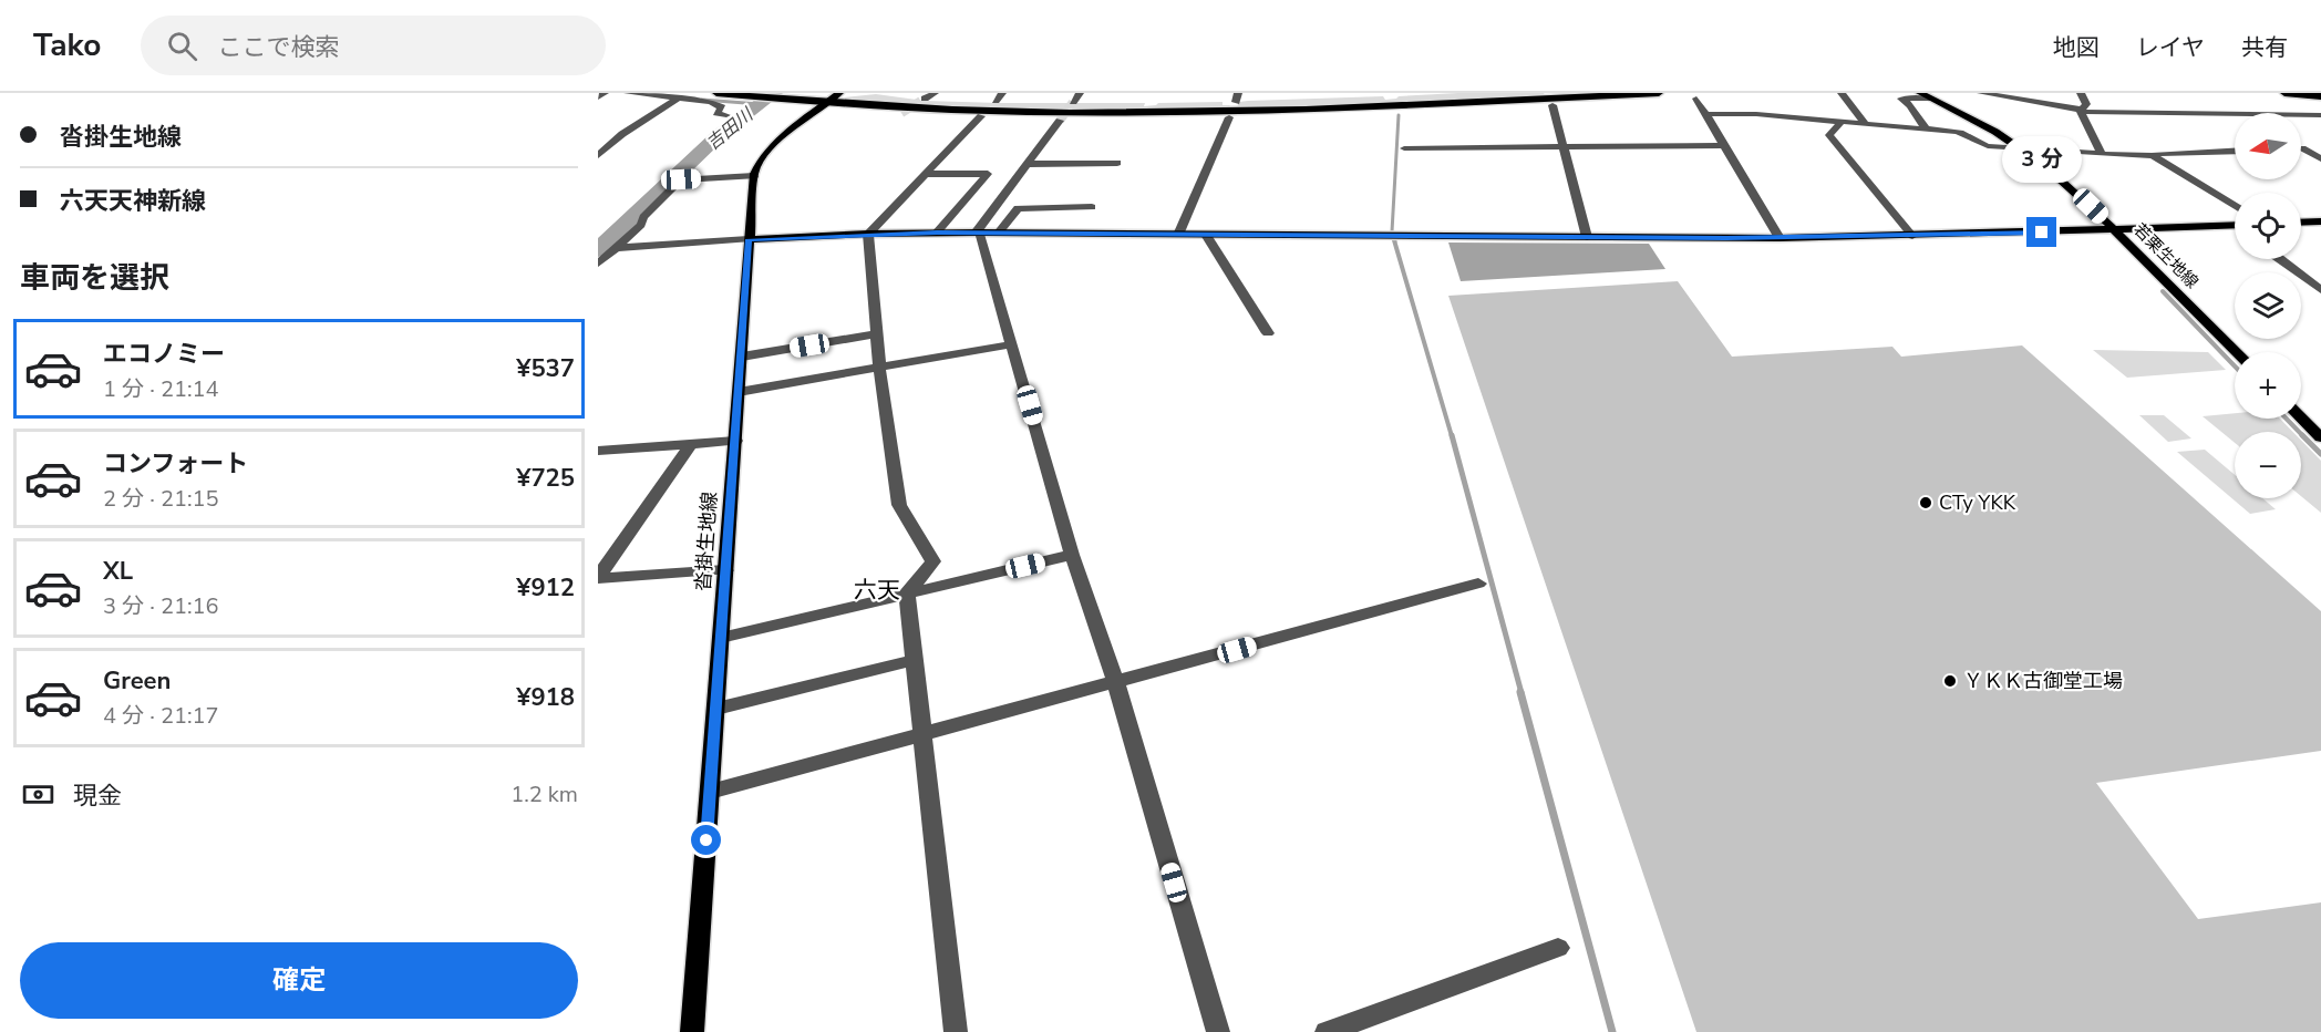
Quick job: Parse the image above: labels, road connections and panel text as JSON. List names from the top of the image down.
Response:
{
  "streets": {
    "main road": ["若栗生地線", "沓掛生地線"]
  },
  "districts": ["六天"],
  "water": ["吉田川"],
  "places": ["CTy YKK", "ＹＫＫ古御堂工場"],
  "north": "left",
  "page": {
    "header": "Tako",
    "search": "ここで検索",
    "nav": ["地図", "レイヤ", "共有"],
    "banner": ["沓掛生地線", "六天天神新線"],
    "map_buttons": ["+", "−"],
    "bubble": "3 分",
    "heading": "車両を選択",
    "list": [
      {
        "name": "エコノミー",
        "note": "1 分 · 21:14",
        "value": "¥537"
      },
      {
        "name": "コンフォート",
        "note": "2 分 · 21:15",
        "value": "¥725"
      },
      {
        "name": "XL",
        "note": "3 分 · 21:16",
        "value": "¥912"
      },
      {
        "name": "Green",
        "note": "4 分 · 21:17",
        "value": "¥918"
      }
    ],
    "pay": ["現金", "1.2 km"],
    "buttons": "確定"
  }
}
